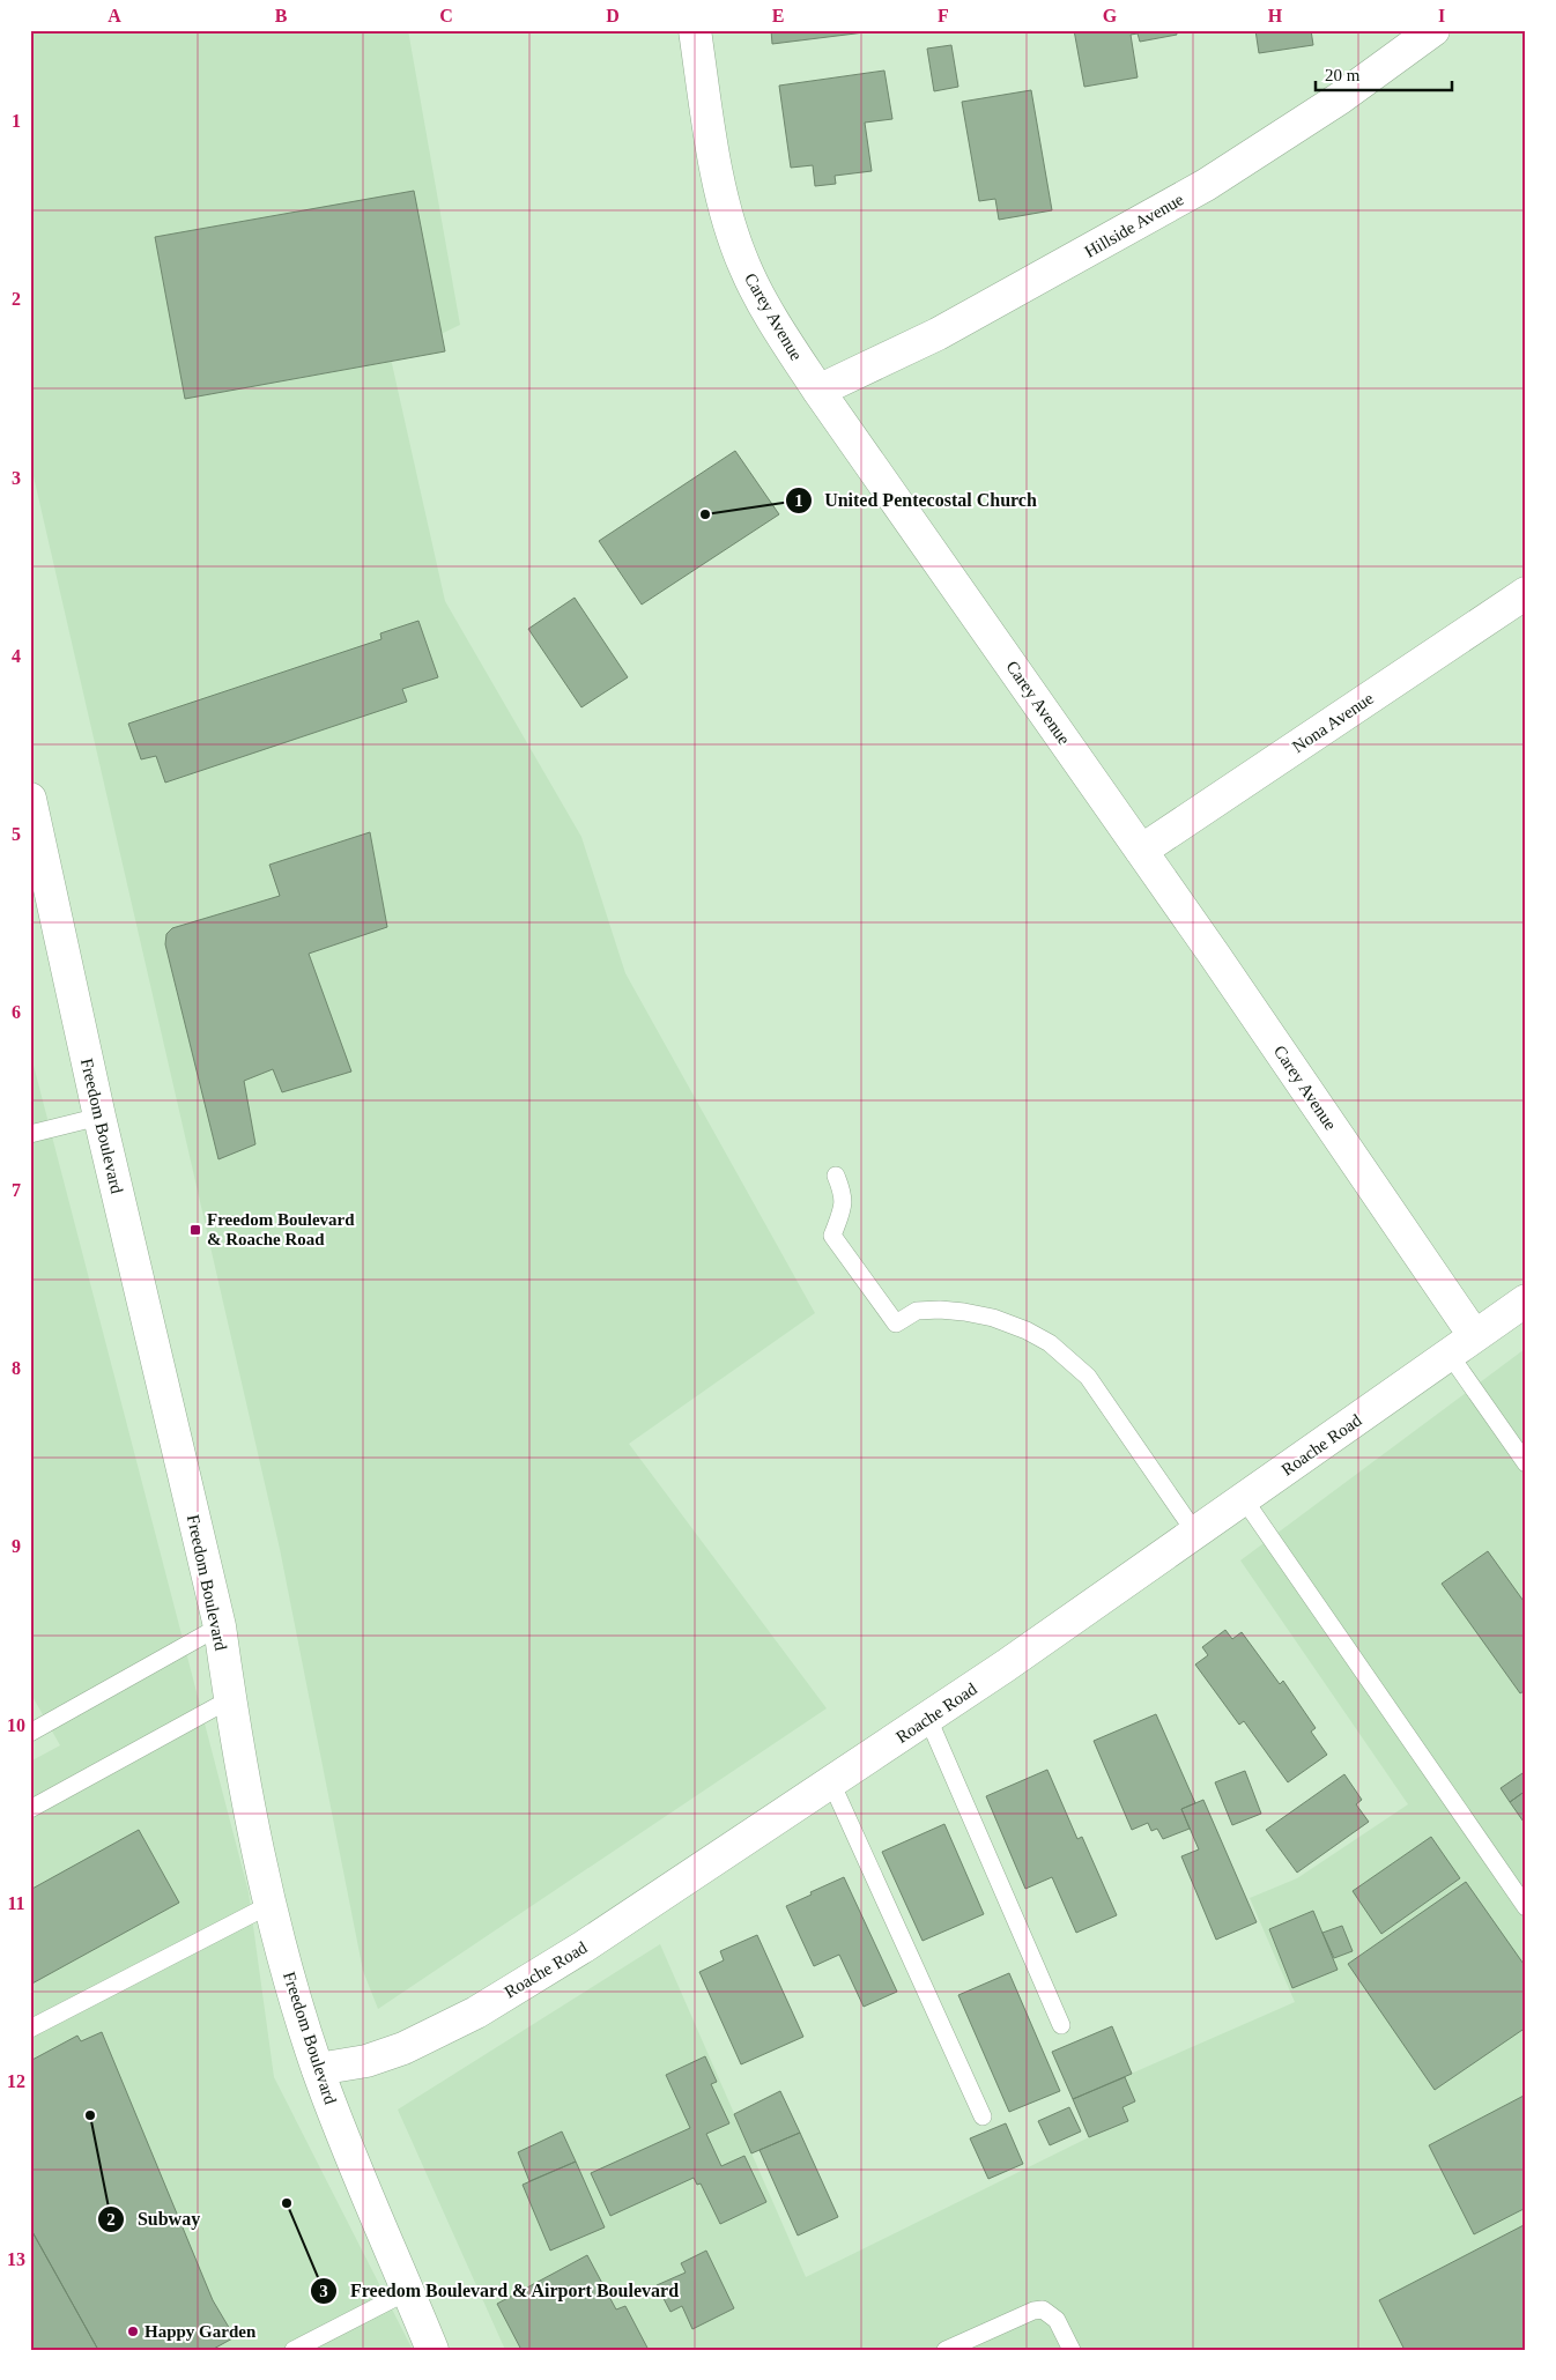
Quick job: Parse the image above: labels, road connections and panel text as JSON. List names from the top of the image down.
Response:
{
  "streets": {
    "street": [
      "Hillside Avenue",
      "Carey Avenue",
      "Nona Avenue",
      "Freedom Boulevard",
      "Roache Road"
    ]
  },
  "crossings": [
    ["Hillside Avenue", "Carey Avenue"],
    ["Carey Avenue", "Nona Avenue"],
    ["Carey Avenue", "Roache Road"],
    ["Freedom Boulevard", "Roache Road"]
  ],
  "places": {
    "other": [
      "United Pentecostal Church",
      "Subway",
      "Freedom Boulevard & Airport Boulevard",
      "Happy Garden"
    ],
    "transit": ["Freedom Boulevard & Roache Road"]
  },
  "scale_bar": "20 m",
  "grid": {
    "columns": [
      "A",
      "B",
      "C",
      "D",
      "E",
      "F",
      "G",
      "H",
      "I"
    ],
    "rows": [
      "1",
      "2",
      "3",
      "4",
      "5",
      "6",
      "7",
      "8",
      "9",
      "10",
      "11",
      "12",
      "13"
    ]
  }
}
